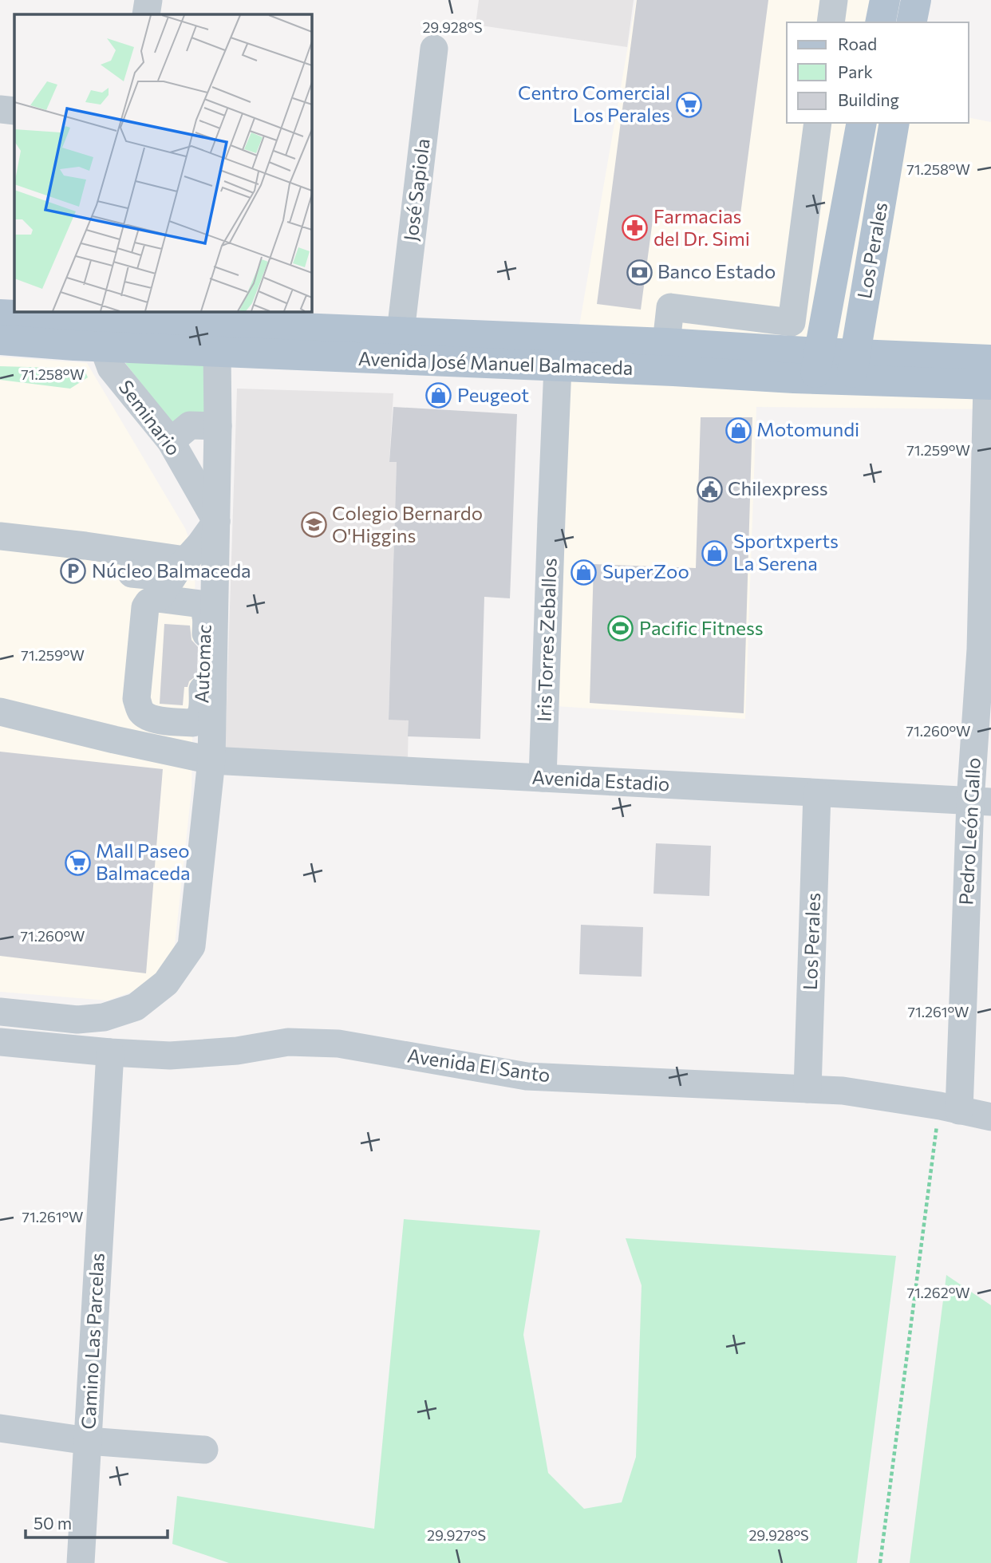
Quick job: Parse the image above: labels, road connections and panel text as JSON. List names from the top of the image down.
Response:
{
  "streets": {
    "main road": ["Los Perales", "Avenida José Manuel Balmaceda"],
    "street": [
      "José Sapiola",
      "Seminario",
      "Iris Torres Zeballos",
      "Automac",
      "Avenida Estadio",
      "Pedro León Gallo",
      "Avenida El Santo",
      "Camino Las Parcelas"
    ]
  },
  "crossings": [
    ["José Sapiola", "Avenida José Manuel Balmaceda"],
    ["Los Perales", "Avenida José Manuel Balmaceda"],
    ["Los Perales", "Avenida Estadio"],
    ["Los Perales", "Avenida El Santo"],
    ["Avenida José Manuel Balmaceda", "Seminario"],
    ["Avenida José Manuel Balmaceda", "Iris Torres Zeballos"],
    ["Avenida José Manuel Balmaceda", "Pedro León Gallo"],
    ["Iris Torres Zeballos", "Avenida Estadio"],
    ["Avenida Estadio", "Pedro León Gallo"],
    ["Pedro León Gallo", "Avenida El Santo"],
    ["Avenida El Santo", "Camino Las Parcelas"]
  ],
  "places": {
    "supermarket": ["Centro Comercial Los Perales", "Mall Paseo Balmaceda"],
    "pharmacy": ["Farmacias del Dr. Simi"],
    "bank": ["Banco Estado"],
    "shop": [
      "Peugeot",
      "Motomundi",
      "Sportxperts La Serena",
      "SuperZoo"
    ],
    "public building": ["Chilexpress"],
    "school or university": ["Colegio Bernardo O'Higgins"],
    "parking": ["Núcleo Balmaceda"],
    "sports": ["Pacific Fitness"]
  },
  "legend": ["Road", "Park", "Building"],
  "scale_bar": "50 m",
  "coordinates": [
    "29.928°S",
    "71.258°W",
    "71.259°W",
    "71.260°W",
    "71.261°W",
    "71.262°W",
    "29.927°S"
  ]
}
